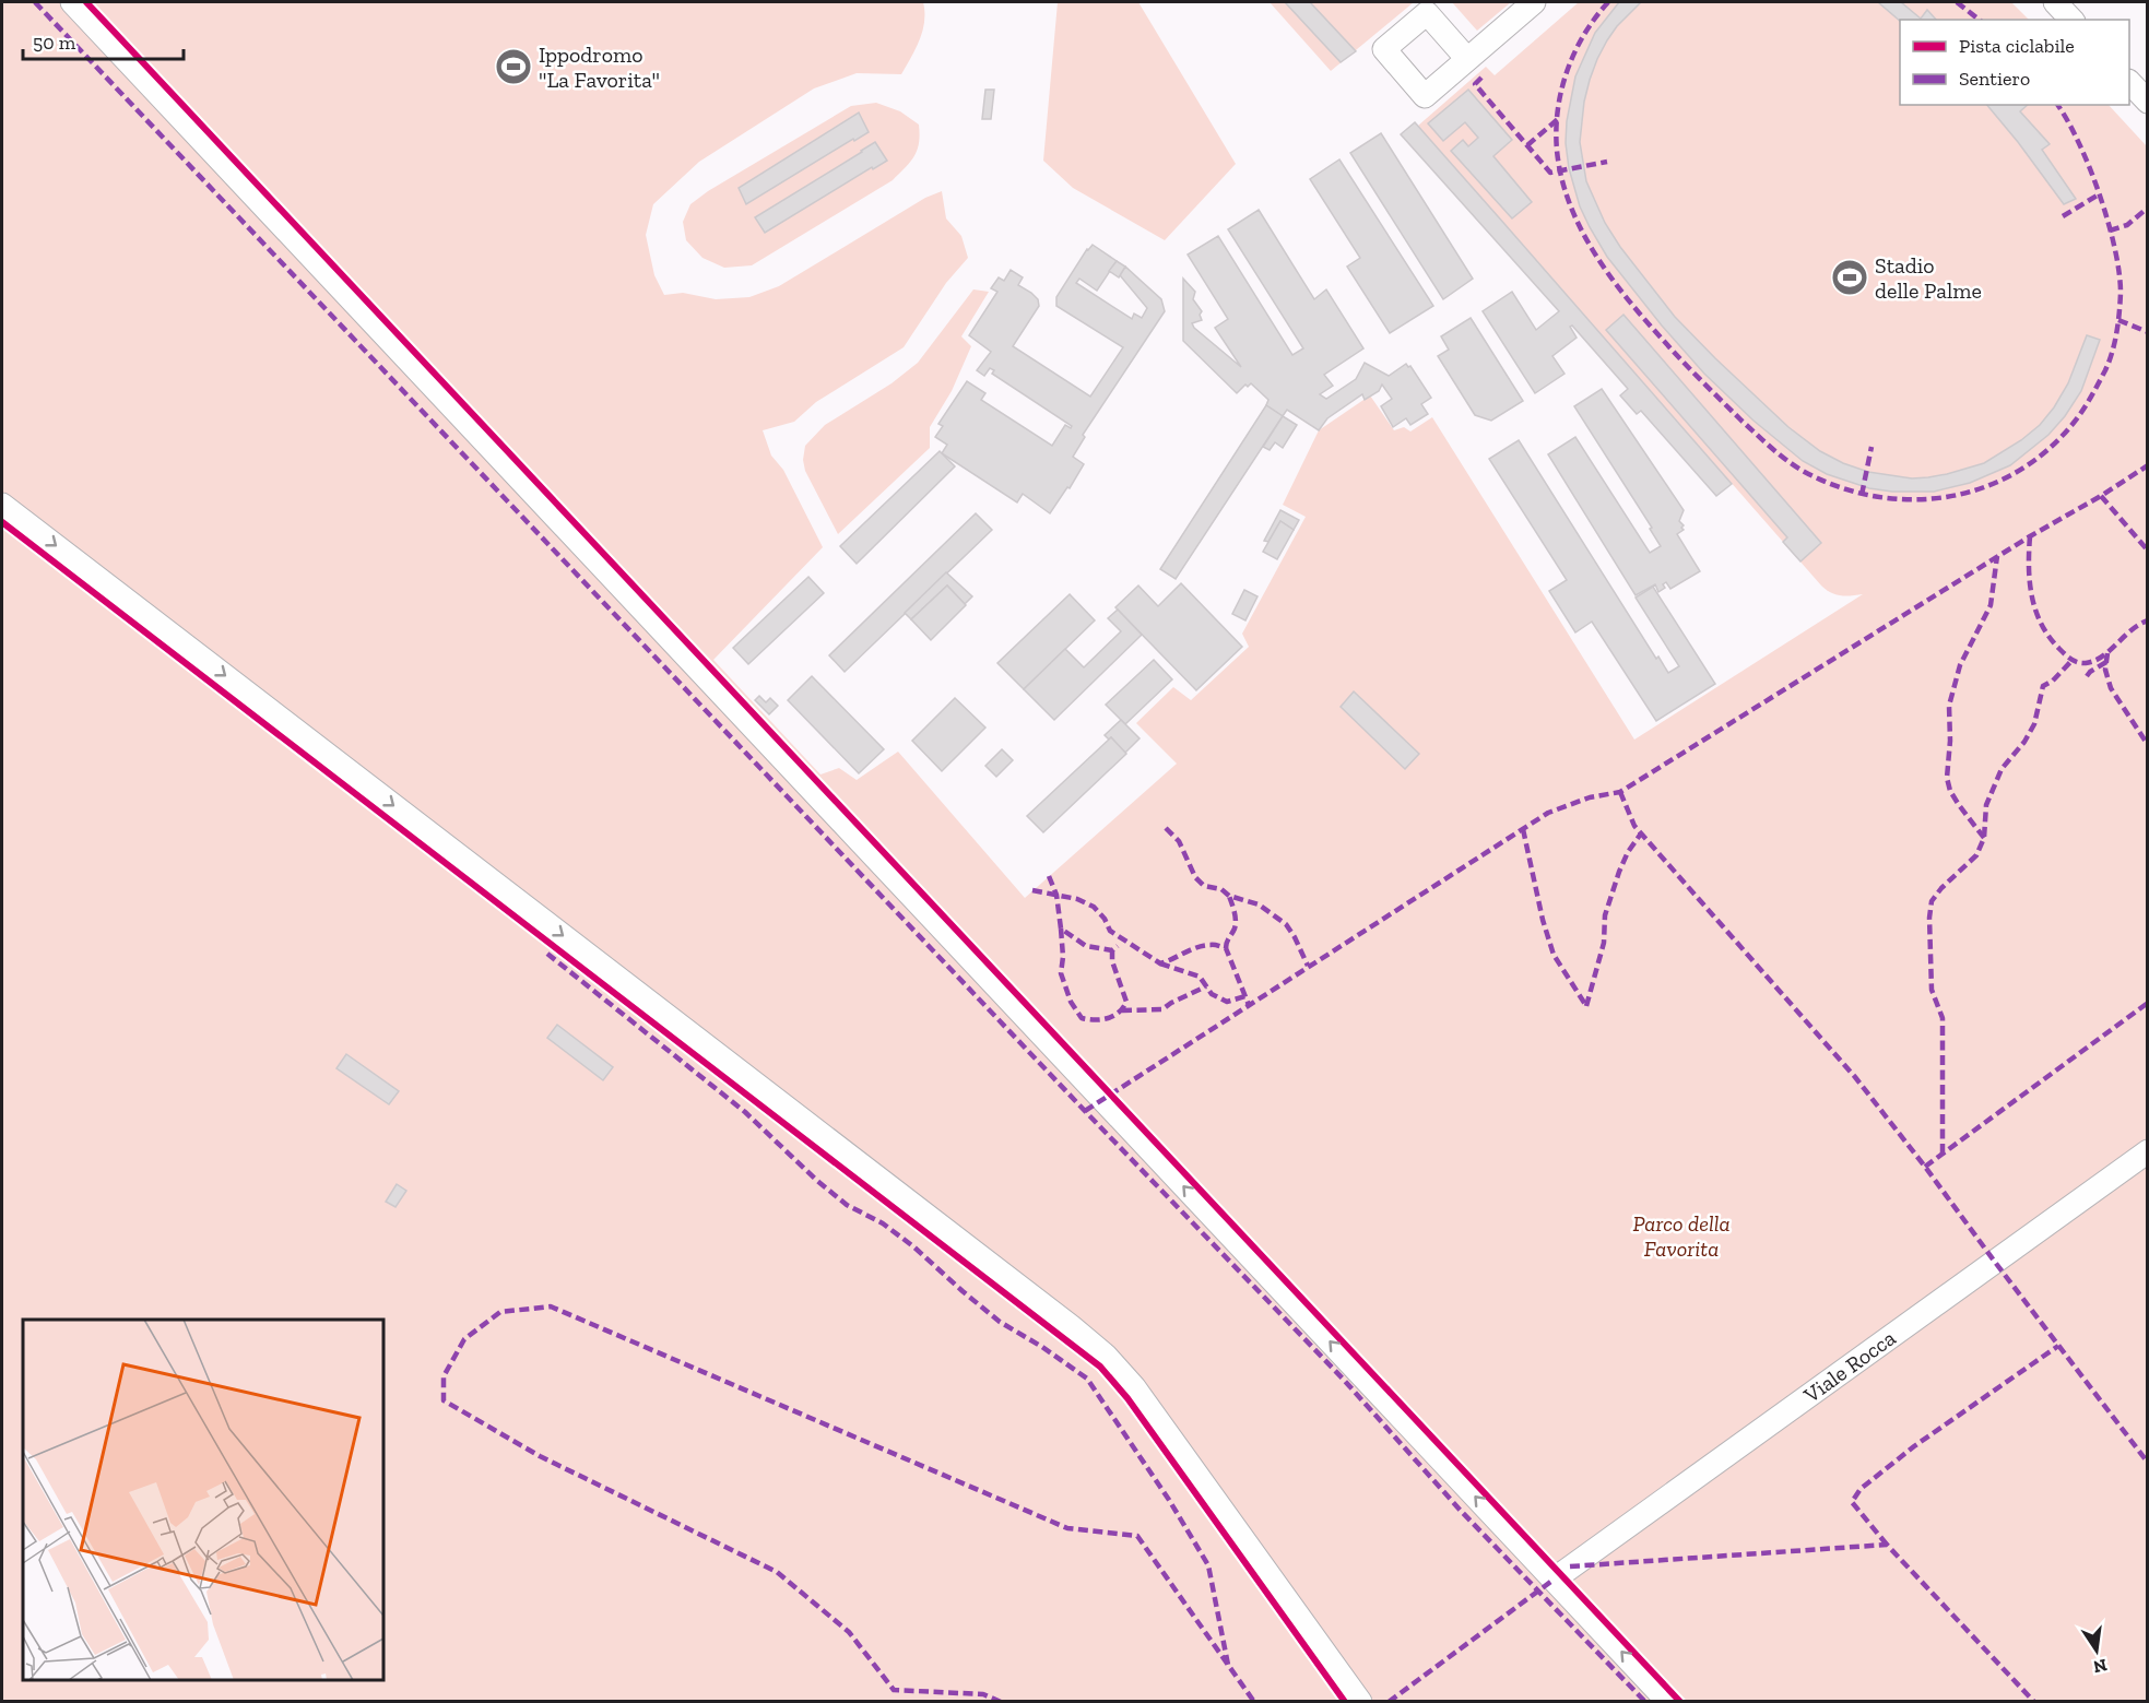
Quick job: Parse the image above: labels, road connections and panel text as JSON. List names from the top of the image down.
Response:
{
  "streets": {
    "street": ["Viale Rocca"]
  },
  "parks": ["Parco della Favorita"],
  "places": {
    "sports": ["Ippodromo \"La Favorita\"", "Stadio delle Palme"]
  },
  "legend": ["Pista ciclabile", "Sentiero"],
  "scale_bar": "50 m",
  "north": "bottom"
}
